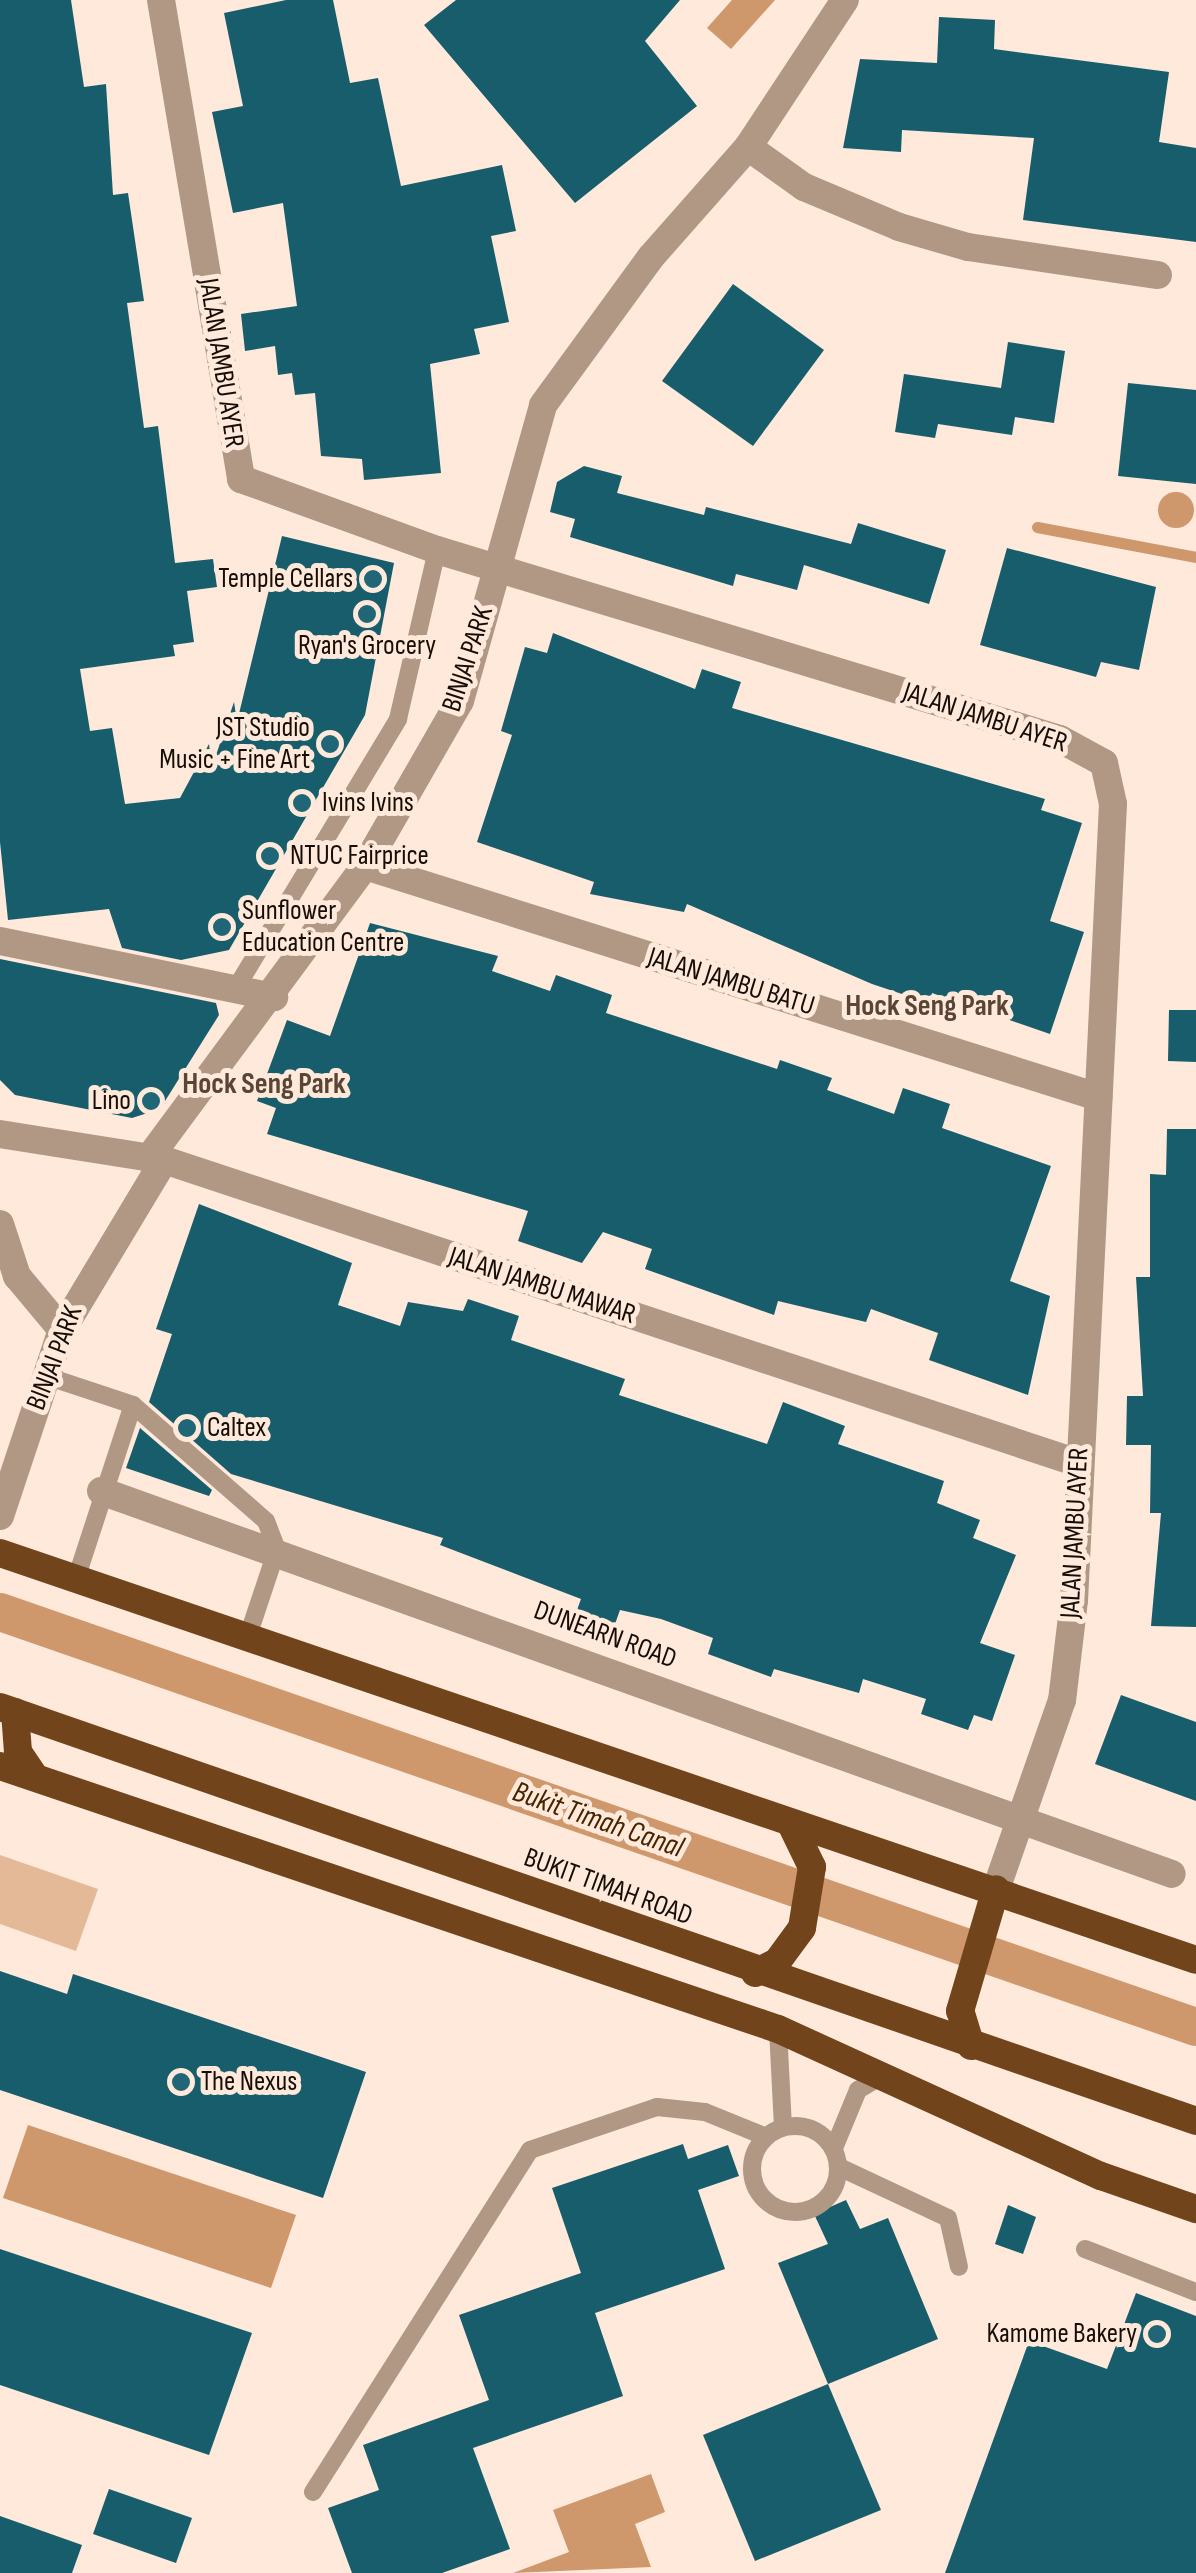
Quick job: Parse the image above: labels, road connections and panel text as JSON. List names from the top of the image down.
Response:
{
  "streets": {
    "highway": ["BUKIT TIMAH ROAD"],
    "street": [
      "JALAN JAMBU AYER",
      "BINJAI PARK",
      "JALAN JAMBU BATU",
      "JALAN JAMBU MAWAR",
      "DUNEARN ROAD"
    ]
  },
  "crossings": [
    ["JALAN JAMBU AYER", "BINJAI PARK"],
    ["JALAN JAMBU AYER", "JALAN JAMBU BATU"],
    ["JALAN JAMBU AYER", "JALAN JAMBU MAWAR"],
    ["JALAN JAMBU AYER", "DUNEARN ROAD"],
    ["BINJAI PARK", "JALAN JAMBU BATU"],
    ["BINJAI PARK", "JALAN JAMBU MAWAR"]
  ],
  "districts": ["Hock Seng Park", "Hock Seng Park"],
  "water": ["Bukit Timah Canal"],
  "places": [
    "Temple Cellars",
    "Ryan's Grocery",
    "JST Studio Music + Fine Art",
    "Ivins Ivins",
    "NTUC Fairprice",
    "Sunflower Education Centre",
    "Lino",
    "Caltex",
    "The Nexus",
    "Kamome Bakery"
  ]
}
